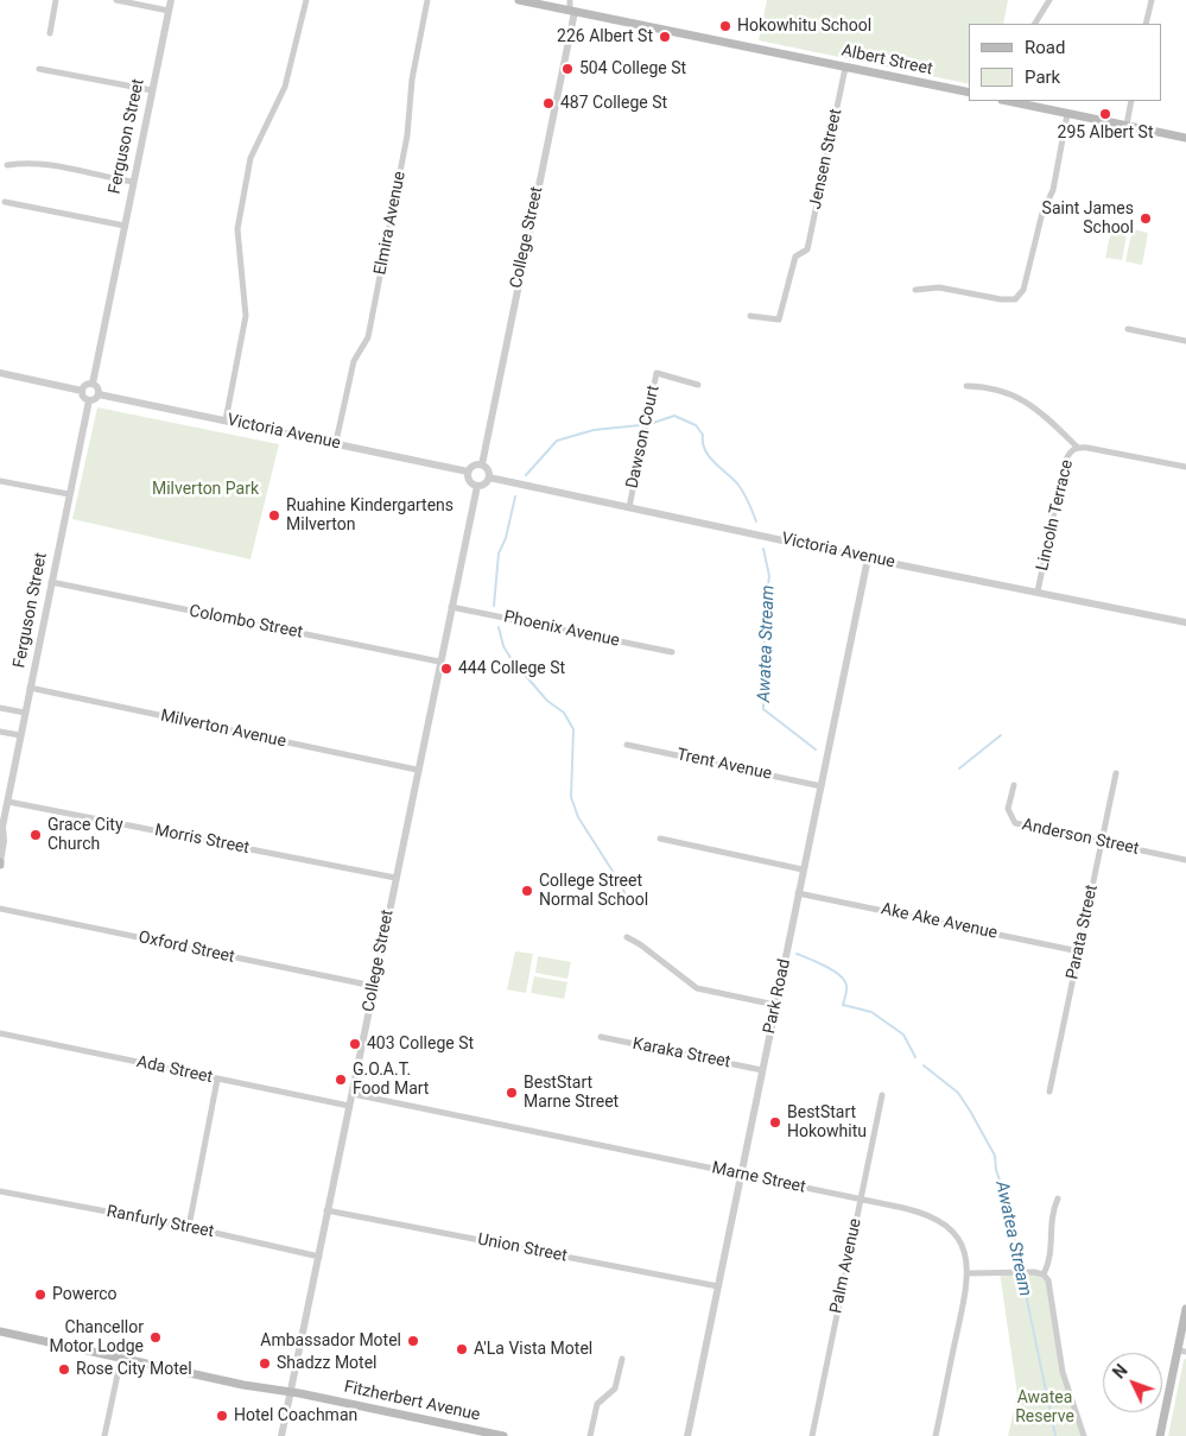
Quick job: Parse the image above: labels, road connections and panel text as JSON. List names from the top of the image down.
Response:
{
  "streets": {
    "main road": ["Albert Street", "Fitzherbert Avenue"],
    "street": [
      "Ferguson Street",
      "Jensen Street",
      "Elmira Avenue",
      "College Street",
      "Victoria Avenue",
      "Dawson Court",
      "Lincoln Terrace",
      "Colombo Street",
      "Phoenix Avenue",
      "Milverton Avenue",
      "Trent Avenue",
      "Anderson Street",
      "Morris Street",
      "Ake Ake Avenue",
      "Parata Street",
      "Oxford Street",
      "Park Road",
      "Karaka Street",
      "Ada Street",
      "Marne Street",
      "Ranfurly Street",
      "Union Street",
      "Palm Avenue"
    ]
  },
  "crossings": [
    ["Albert Street", "Jensen Street"],
    ["Albert Street", "College Street"],
    ["Ferguson Street", "Victoria Avenue"],
    ["Ferguson Street", "Colombo Street"],
    ["Ferguson Street", "Milverton Avenue"],
    ["Ferguson Street", "Morris Street"],
    ["Elmira Avenue", "Victoria Avenue"],
    ["College Street", "Victoria Avenue"],
    ["College Street", "Colombo Street"],
    ["College Street", "Phoenix Avenue"],
    ["College Street", "Milverton Avenue"],
    ["College Street", "Morris Street"],
    ["College Street", "Oxford Street"],
    ["College Street", "Ada Street"],
    ["College Street", "Marne Street"],
    ["College Street", "Ranfurly Street"],
    ["College Street", "Union Street"],
    ["College Street", "Fitzherbert Avenue"],
    ["Victoria Avenue", "Dawson Court"],
    ["Victoria Avenue", "Lincoln Terrace"],
    ["Victoria Avenue", "Park Road"],
    ["Trent Avenue", "Park Road"],
    ["Anderson Street", "Parata Street"],
    ["Ake Ake Avenue", "Parata Street"],
    ["Ake Ake Avenue", "Park Road"],
    ["Park Road", "Karaka Street"],
    ["Park Road", "Marne Street"],
    ["Park Road", "Union Street"],
    ["Marne Street", "Palm Avenue"]
  ],
  "water": ["Awatea Stream"],
  "parks": ["Milverton Park", "Awatea Reserve"],
  "places": [
    "Hokowhitu School",
    "226 Albert St",
    "504 College St",
    "487 College St",
    "295 Albert St",
    "Saint James School",
    "Ruahine Kindergartens Milverton",
    "444 College St",
    "Grace City Church",
    "College Street Normal School",
    "403 College St",
    "G.O.A.T. Food Mart",
    "BestStart Marne Street",
    "BestStart Hokowhitu",
    "Powerco",
    "Chancellor Motor Lodge",
    "Ambassador Motel",
    "A'La Vista Motel",
    "Shadzz Motel",
    "Rose City Motel",
    "Hotel Coachman"
  ],
  "legend": ["Road", "Park"],
  "north": "top left"
}
